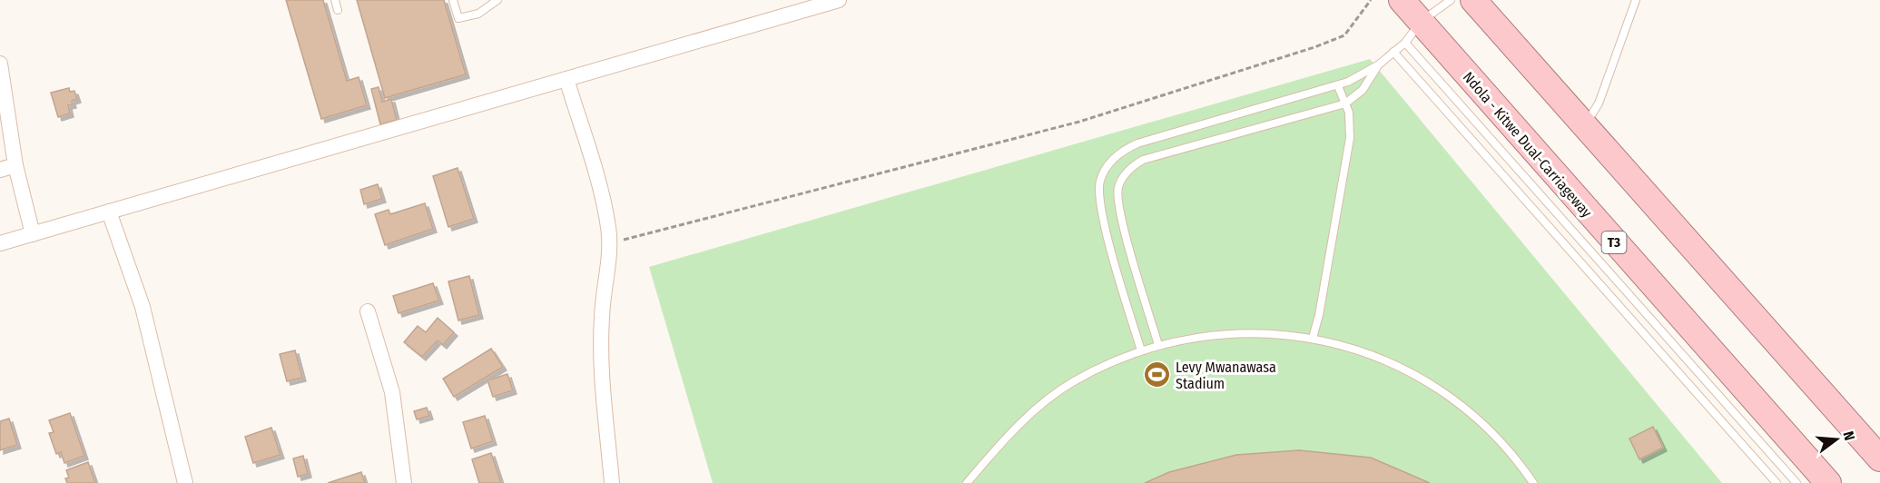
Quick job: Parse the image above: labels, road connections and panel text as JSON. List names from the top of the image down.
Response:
{
  "streets": {
    "highway": ["Ndola - Kitwe Dual-Carriageway", "T3"]
  },
  "places": {
    "sports": ["Levy Mwanawasa Stadium"]
  },
  "north": "right"
}
